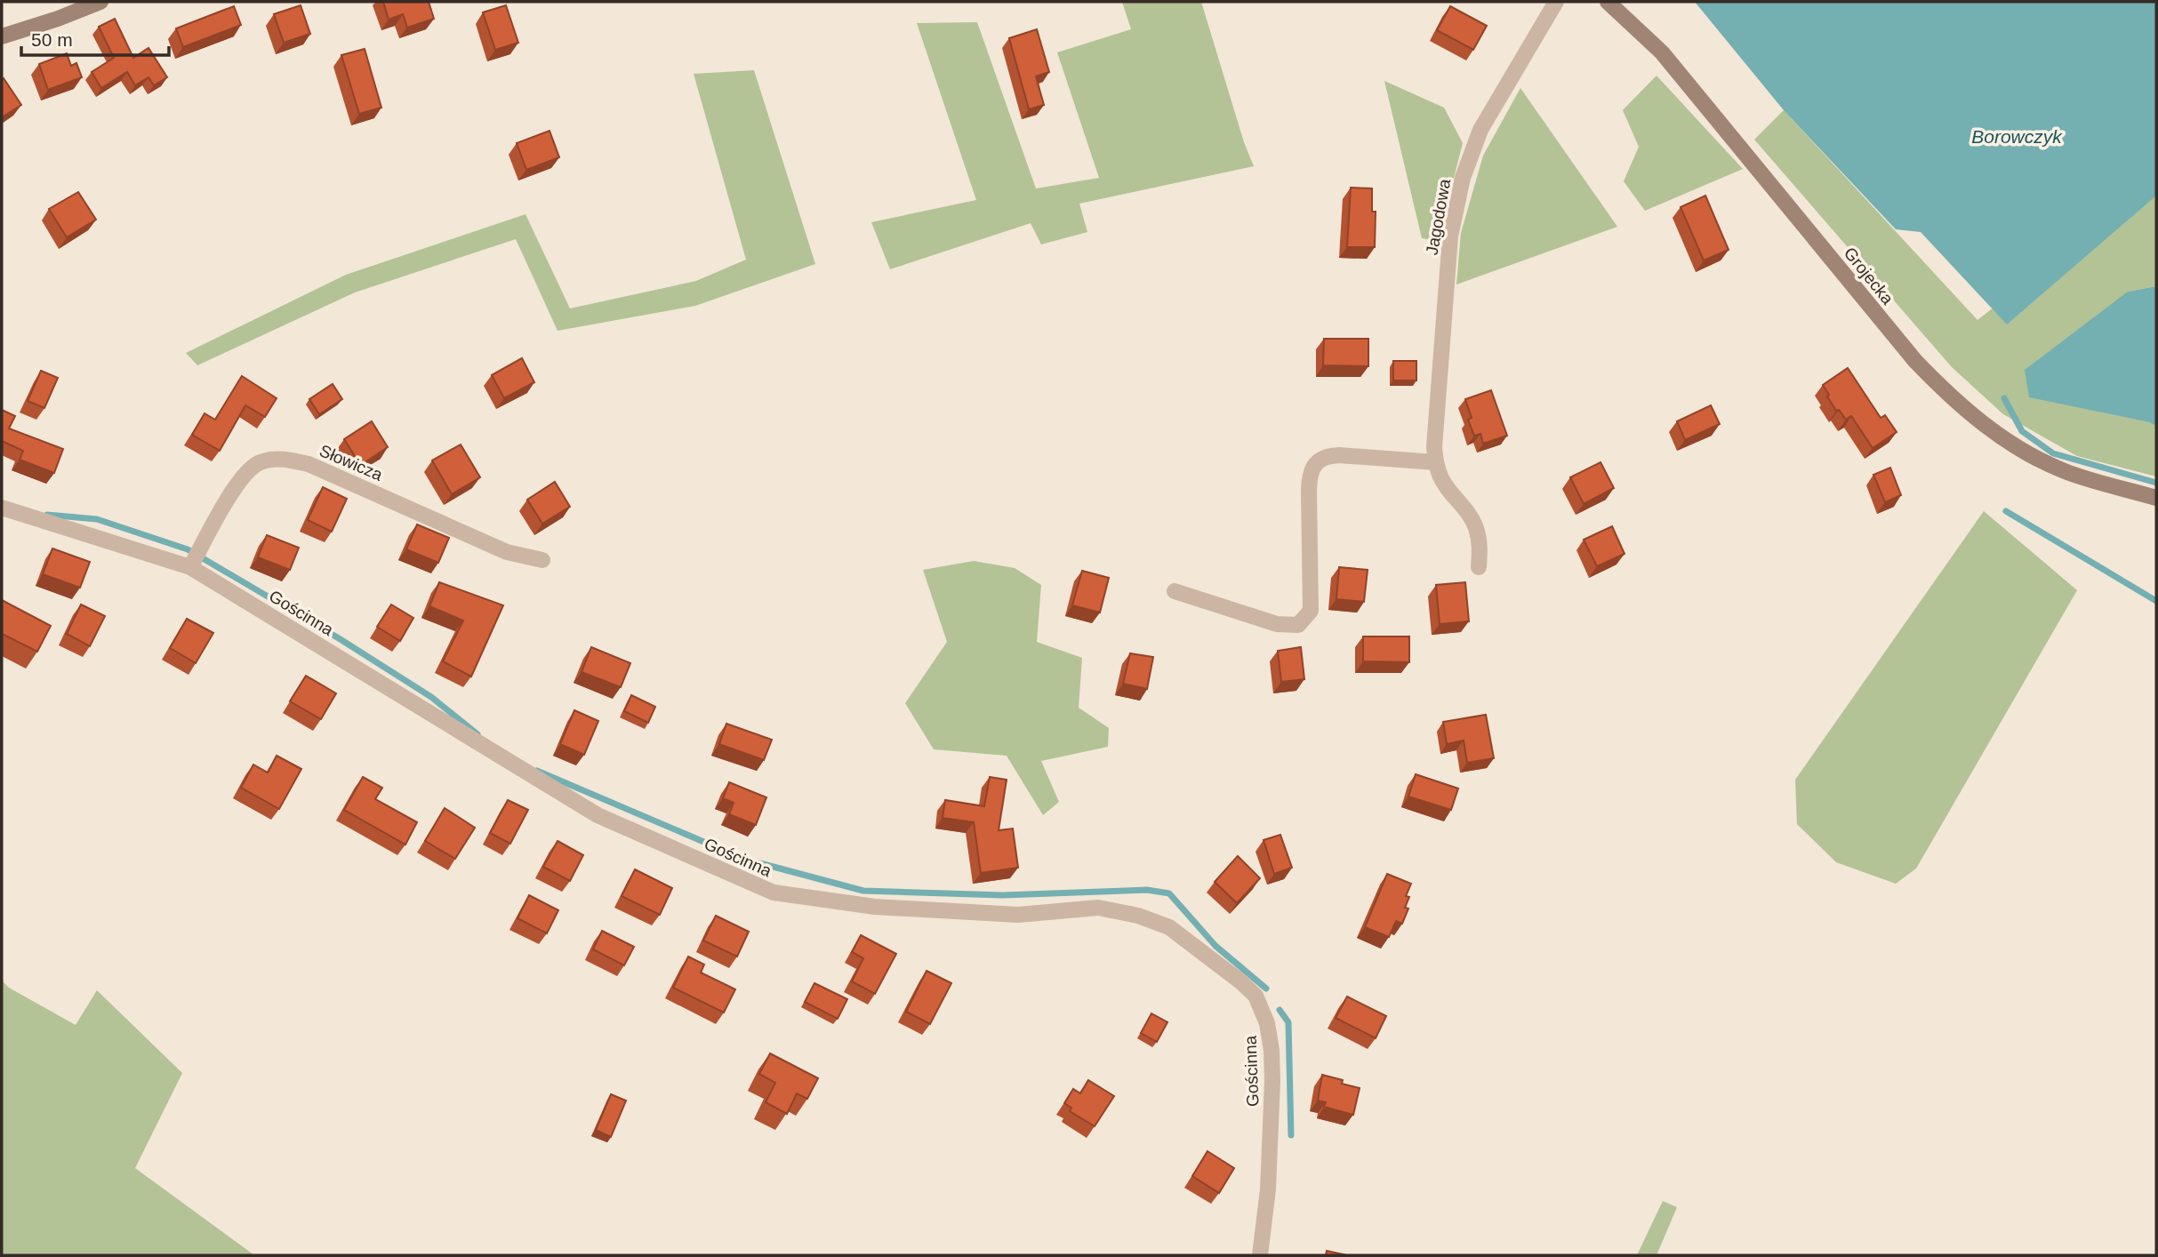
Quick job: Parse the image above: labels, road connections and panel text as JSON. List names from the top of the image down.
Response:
{
  "streets": {
    "street": [
      "Jagodowa",
      "Grojecka",
      "Słowicza",
      "Gościnna"
    ]
  },
  "crossings": [
    ["Słowicza", "Gościnna"]
  ],
  "water": ["Borowczyk"],
  "scale_bar": "50 m"
}
